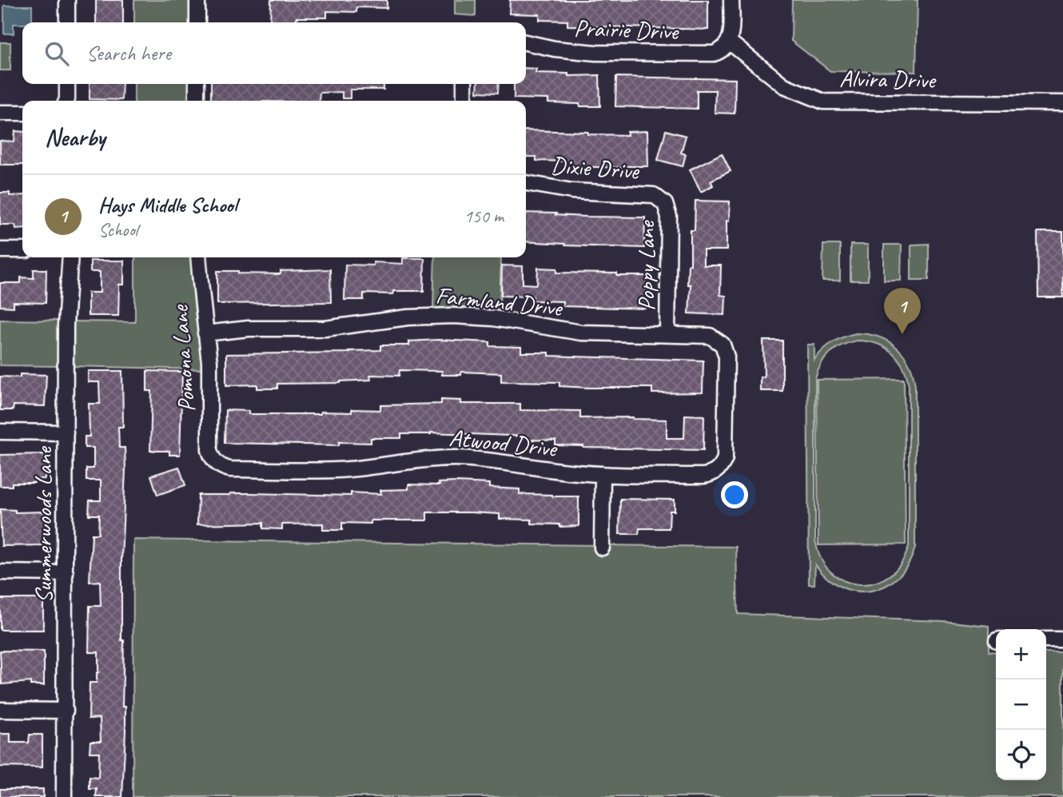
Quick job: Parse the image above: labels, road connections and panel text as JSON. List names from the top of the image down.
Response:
{
  "streets": {
    "street": [
      "Prairie Drive",
      "Alvira Drive",
      "Dixie Drive",
      "Poppy Lane",
      "Farmland Drive",
      "Pomona Lane",
      "Atwood Drive",
      "Summerwoods Lane"
    ]
  },
  "crossings": [
    ["Prairie Drive", "Alvira Drive"],
    ["Dixie Drive", "Poppy Lane"],
    ["Poppy Lane", "Farmland Drive"],
    ["Farmland Drive", "Pomona Lane"],
    ["Farmland Drive", "Atwood Drive"],
    ["Pomona Lane", "Atwood Drive"]
  ],
  "page": {
    "search": "Search here",
    "heading": "Nearby",
    "list": [
      {
        "mark": "1",
        "name": "Hays Middle School",
        "note": "School",
        "value": "150 m"
      }
    ],
    "pins": "1",
    "map_buttons": ["+", "−"]
  }
}
